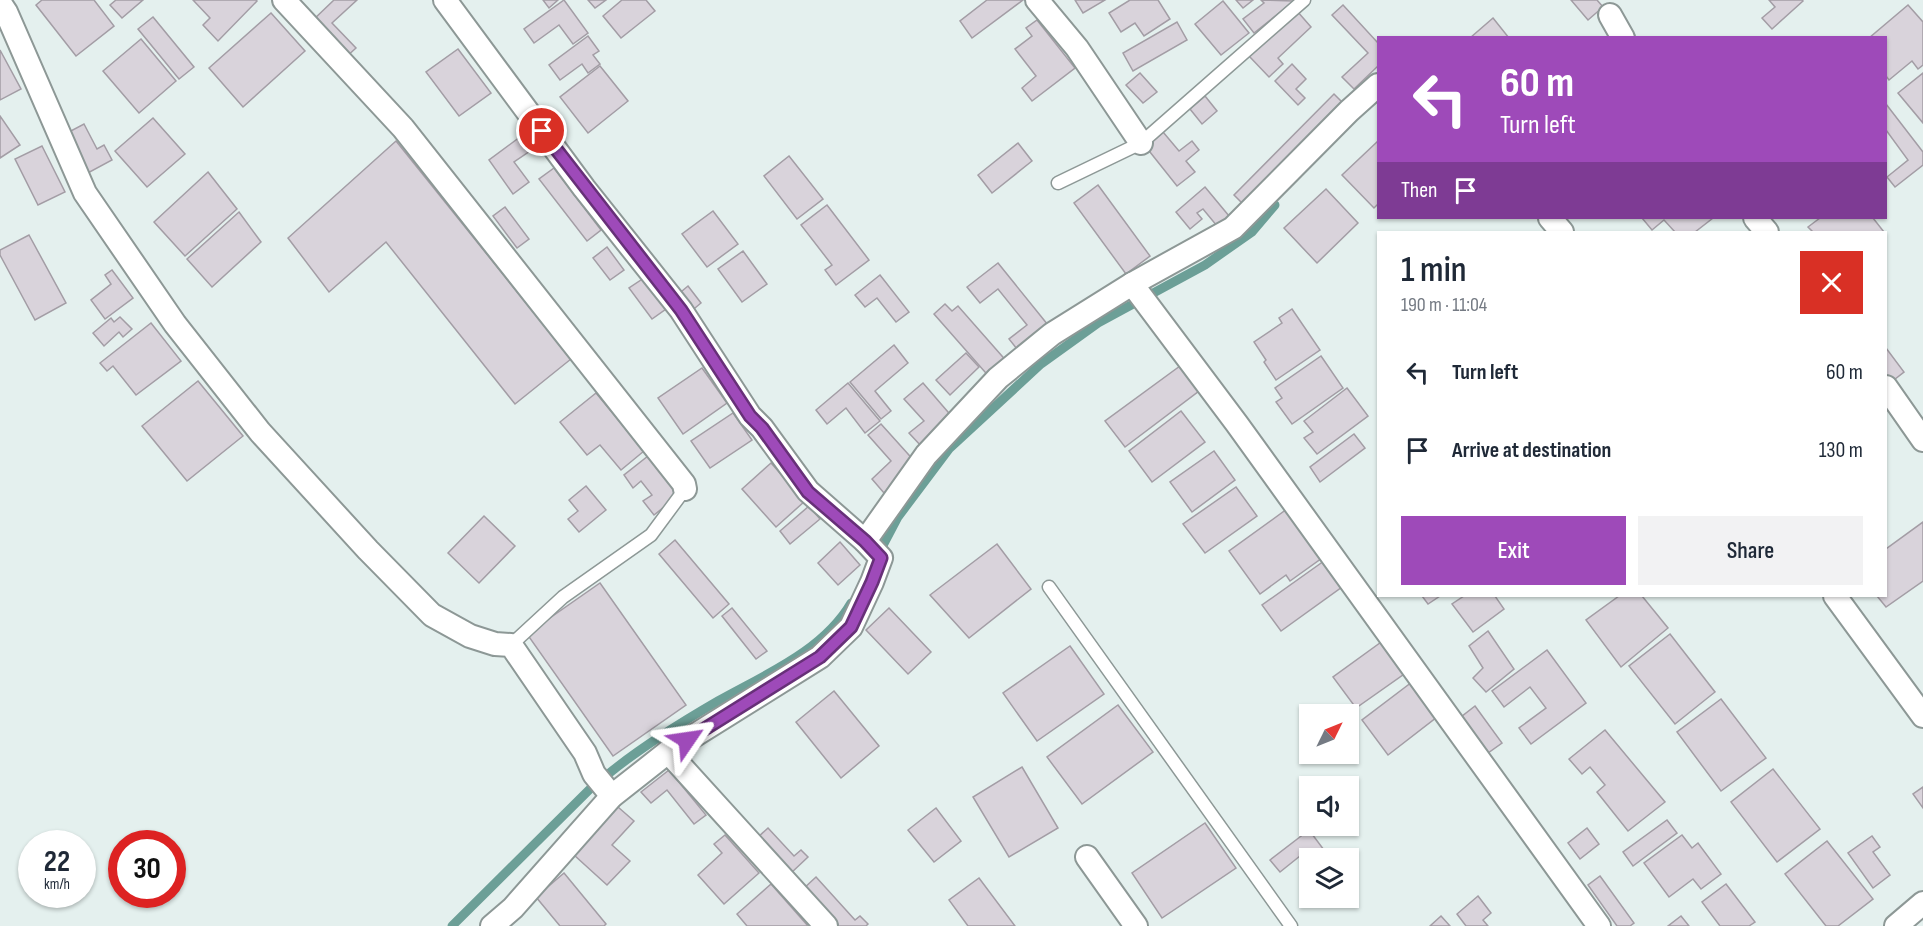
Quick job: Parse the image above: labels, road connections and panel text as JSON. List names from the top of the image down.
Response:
{
  "north": "top right",
  "page": {
    "turn": ["60 m", "Turn left"],
    "then": "Then",
    "heading": ["1 min", "190 m · 11:04"],
    "list": [
      {
        "name": "Turn left",
        "value": "60 m"
      },
      {
        "name": "Arrive at destination",
        "value": "130 m"
      }
    ],
    "buttons": ["Exit", "Share"],
    "speed": "22 km/h",
    "limit": "30"
  }
}
